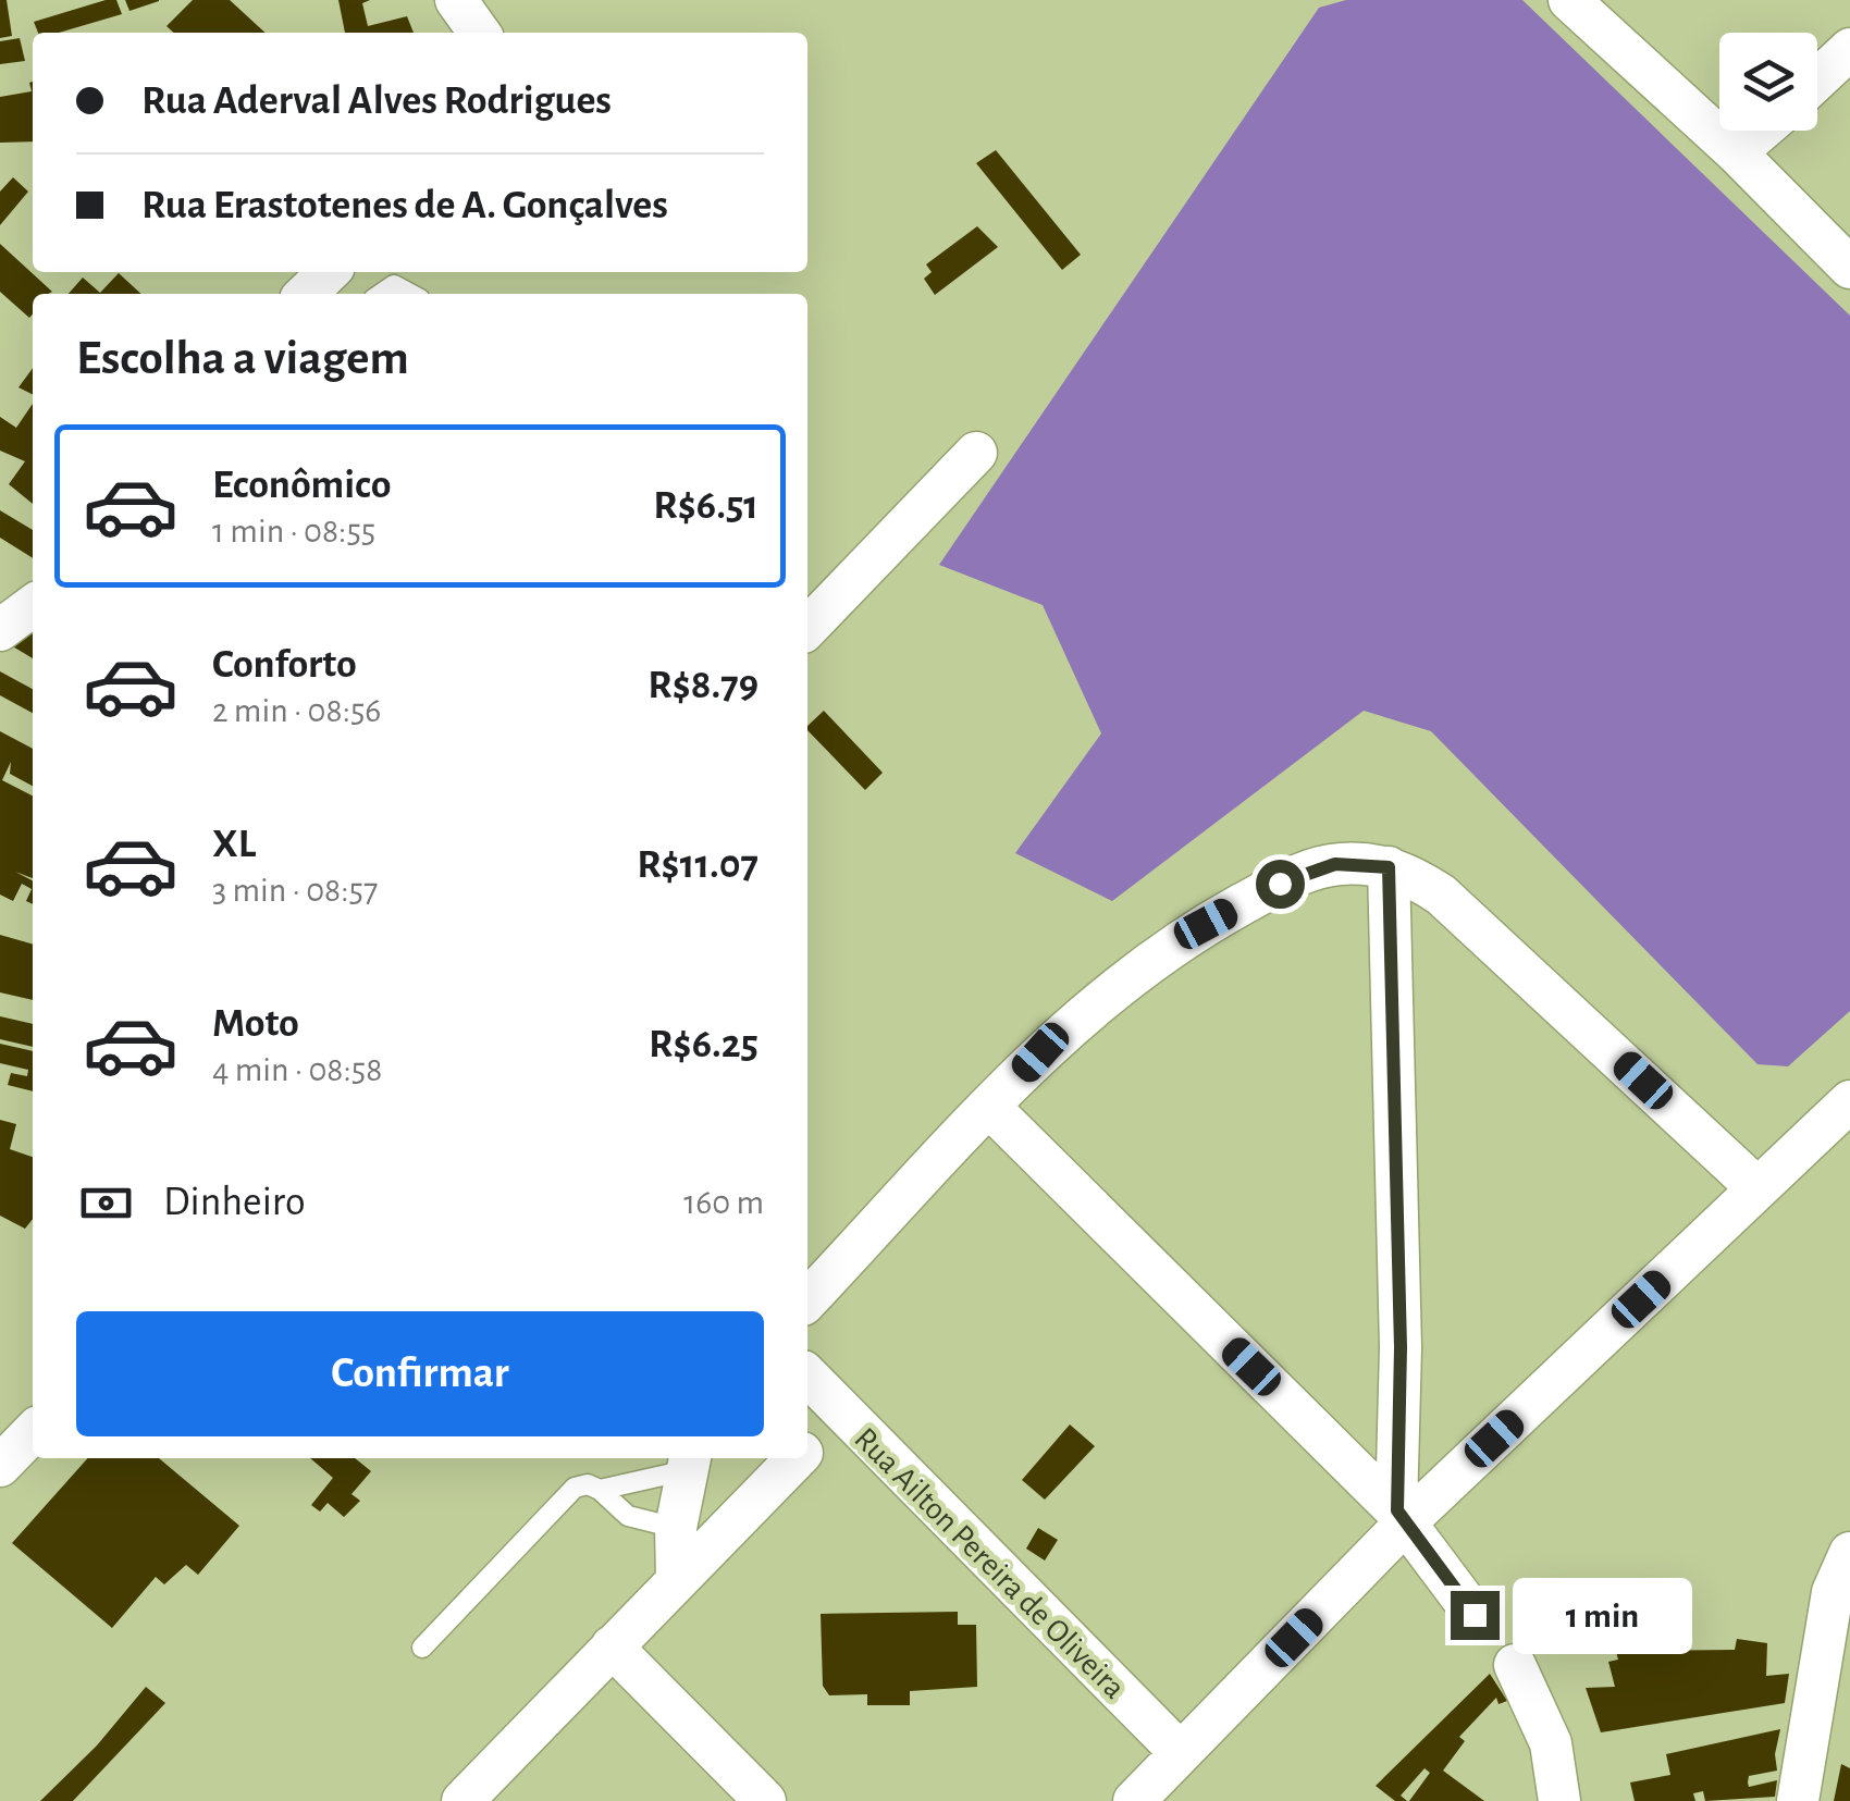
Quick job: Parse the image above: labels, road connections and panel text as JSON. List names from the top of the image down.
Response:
{
  "streets": {
    "street": ["Rua Ailton Pereira de Oliveira"]
  },
  "page": {
    "banner": ["Rua Aderval Alves Rodrigues", "Rua Erastotenes de A. Gonçalves"],
    "heading": "Escolha a viagem",
    "list": [
      {
        "name": "Econômico",
        "note": "1 min · 08:55",
        "value": "R$6.51"
      },
      {
        "name": "Conforto",
        "note": "2 min · 08:56",
        "value": "R$8.79"
      },
      {
        "name": "XL",
        "note": "3 min · 08:57",
        "value": "R$11.07"
      },
      {
        "name": "Moto",
        "note": "4 min · 08:58",
        "value": "R$6.25"
      }
    ],
    "pay": ["Dinheiro", "160 m"],
    "buttons": "Confirmar",
    "bubble": "1 min"
  }
}
